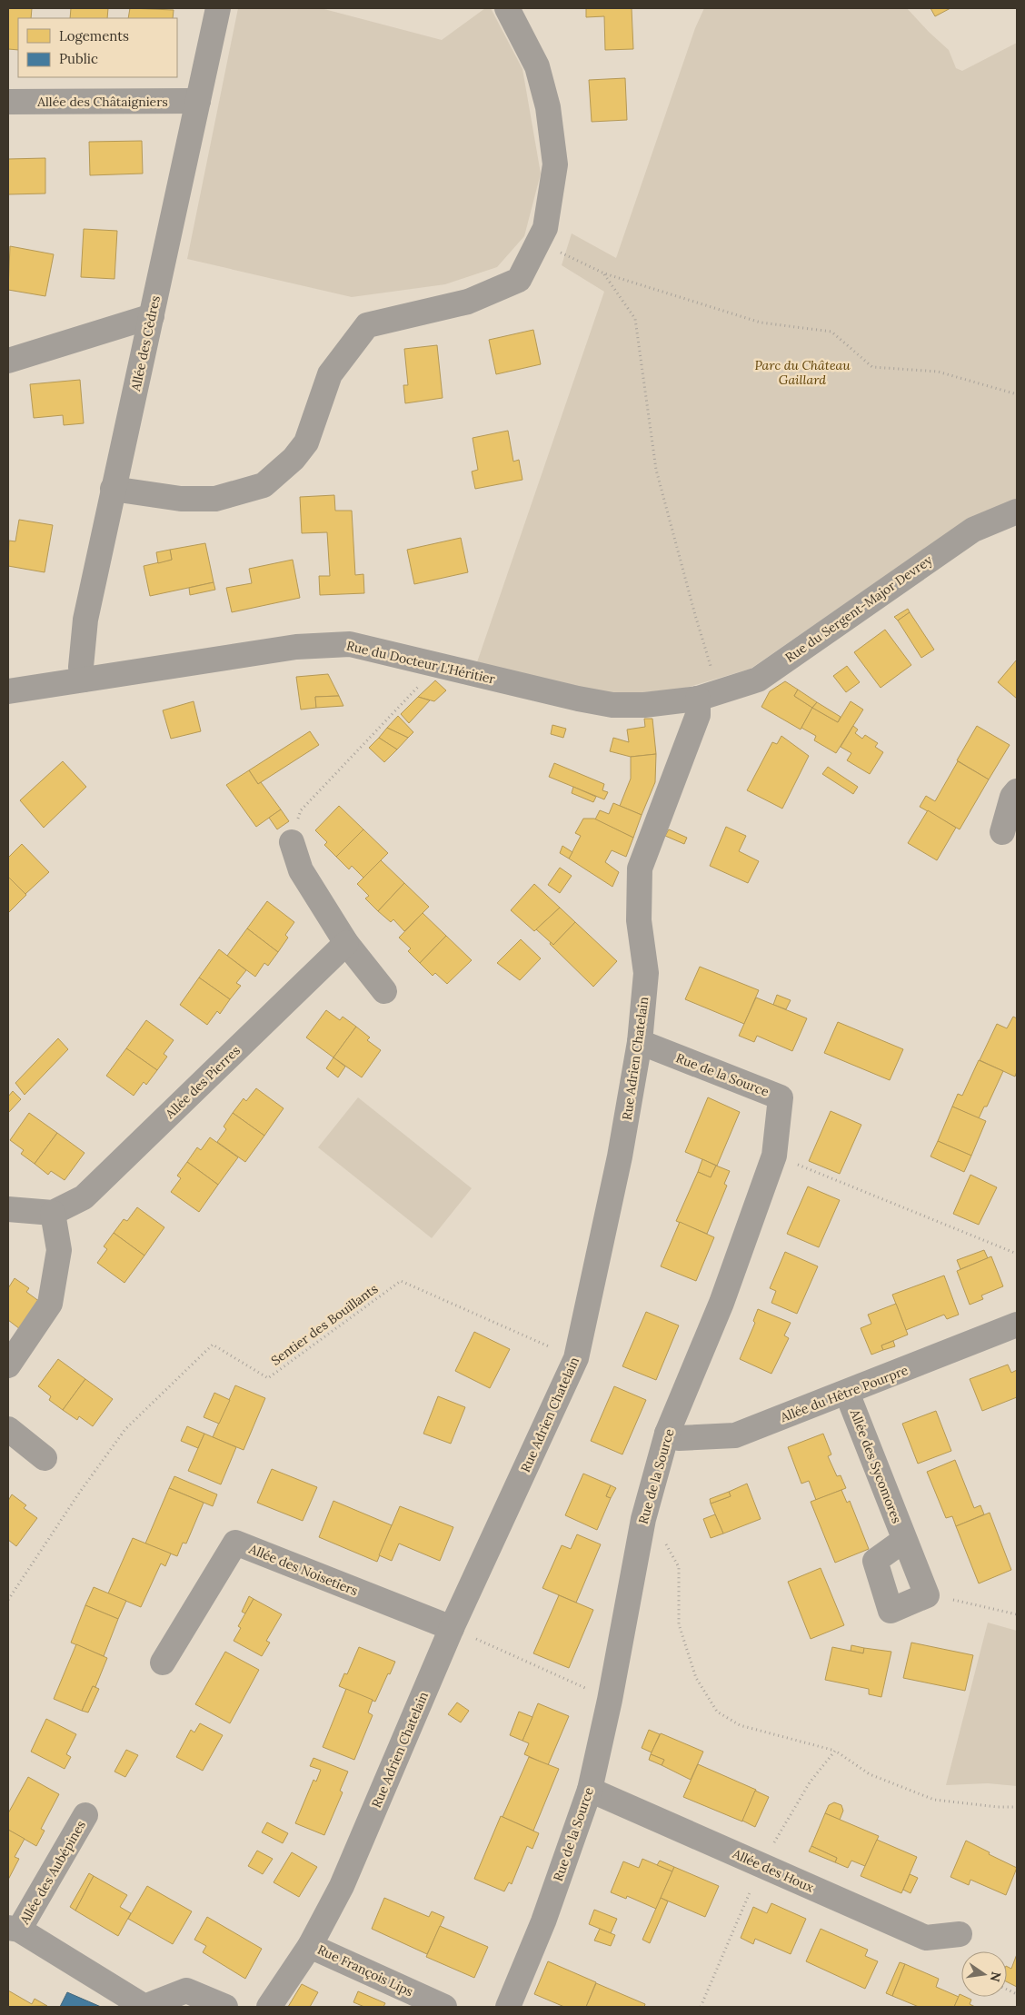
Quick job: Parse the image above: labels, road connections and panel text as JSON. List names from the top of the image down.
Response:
{
  "streets": {
    "street": [
      "Allée des Châtaigniers",
      "Allée des Cèdres",
      "Rue du Sergent-Major Devrey",
      "Rue du Docteur L'Héritier",
      "Rue Adrien Chatelain",
      "Rue de la Source",
      "Allée des Pierres",
      "Allée du Hêtre Pourpre",
      "Allée des Sycomores",
      "Allée des Noisetiers",
      "Allée des Houx",
      "Allée des Aubépines",
      "Rue François Lips"
    ],
    "path": ["Sentier des Bouillants"]
  },
  "crossings": [
    ["Allée des Châtaigniers", "Allée des Cèdres"],
    ["Allée des Cèdres", "Rue du Docteur L'Héritier"],
    ["Rue du Sergent-Major Devrey", "Rue du Docteur L'Héritier"],
    ["Rue du Sergent-Major Devrey", "Rue Adrien Chatelain"],
    ["Rue du Docteur L'Héritier", "Rue Adrien Chatelain"],
    ["Rue Adrien Chatelain", "Rue de la Source"],
    ["Rue Adrien Chatelain", "Sentier des Bouillants"],
    ["Rue Adrien Chatelain", "Allée des Noisetiers"],
    ["Rue Adrien Chatelain", "Rue François Lips"],
    ["Rue de la Source", "Allée du Hêtre Pourpre"],
    ["Rue de la Source", "Allée des Houx"],
    ["Allée du Hêtre Pourpre", "Allée des Sycomores"]
  ],
  "parks": ["Parc du Château Gaillard"],
  "legend": ["Logements", "Public"],
  "north": "right"
}
